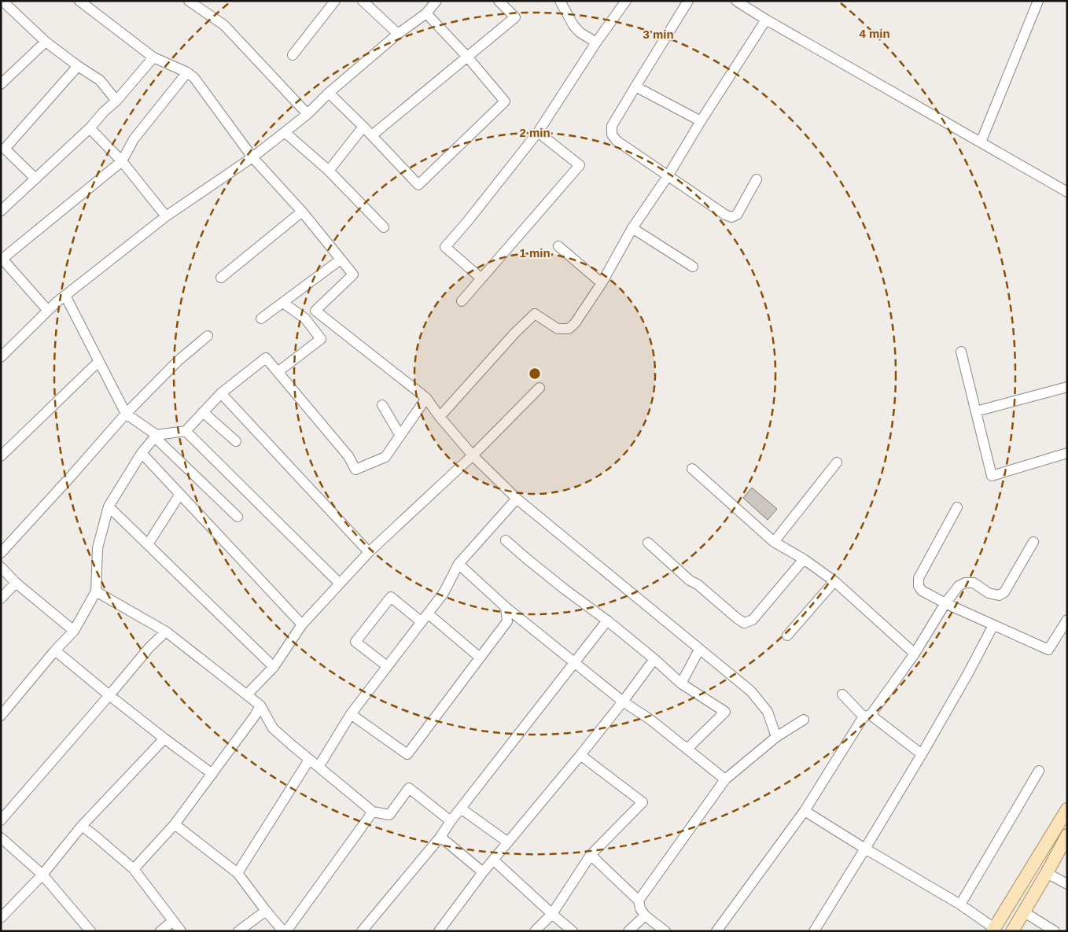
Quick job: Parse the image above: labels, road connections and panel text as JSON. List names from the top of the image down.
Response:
{
  "rings": [
    "4 min",
    "3 min",
    "2 min",
    "1 min"
  ]
}
